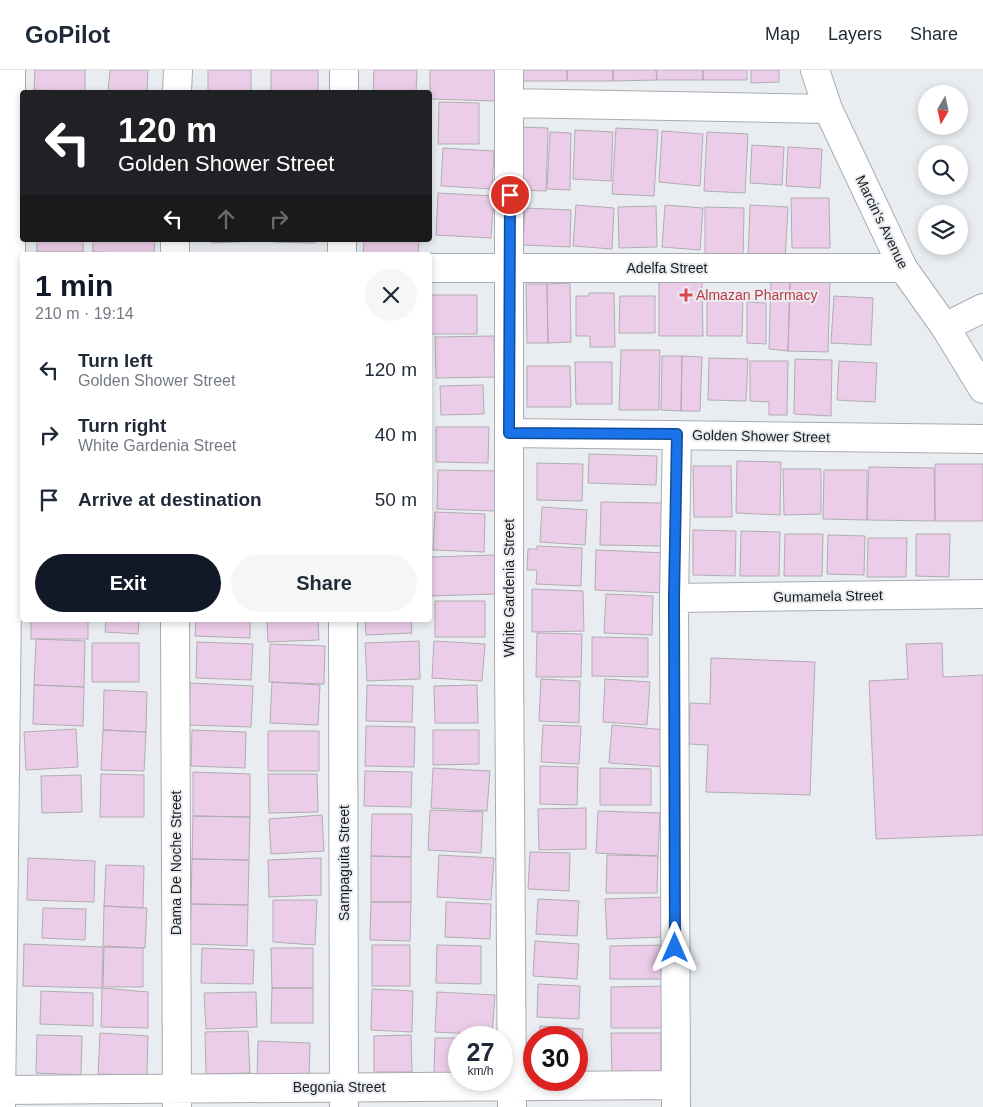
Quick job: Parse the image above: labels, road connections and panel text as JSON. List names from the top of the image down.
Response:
{
  "streets": {
    "street": [
      "Marcin's Avenue",
      "Adelfa Street",
      "Golden Shower Street",
      "White Gardenia Street",
      "Gumamela Street",
      "Dama De Noche Street",
      "Sampaguita Street",
      "Begonia Street"
    ]
  },
  "crossings": [
    ["Marcin's Avenue", "Adelfa Street"],
    ["Adelfa Street", "White Gardenia Street"],
    ["Golden Shower Street", "White Gardenia Street"],
    ["White Gardenia Street", "Begonia Street"],
    ["Dama De Noche Street", "Begonia Street"],
    ["Sampaguita Street", "Begonia Street"]
  ],
  "places": {
    "health": ["Almazan Pharmacy"]
  },
  "north": "bottom",
  "page": {
    "header": "GoPilot",
    "nav": ["Map", "Layers", "Share"],
    "turn": ["120 m", "Golden Shower Street"],
    "heading": ["1 min", "210 m · 19:14"],
    "list": [
      {
        "name": "Turn left",
        "note": "Golden Shower Street",
        "value": "120 m"
      },
      {
        "name": "Turn right",
        "note": "White Gardenia Street",
        "value": "40 m"
      },
      {
        "name": "Arrive at destination",
        "value": "50 m"
      }
    ],
    "buttons": ["Exit", "Share"],
    "speed": "27 km/h",
    "limit": "30"
  }
}
